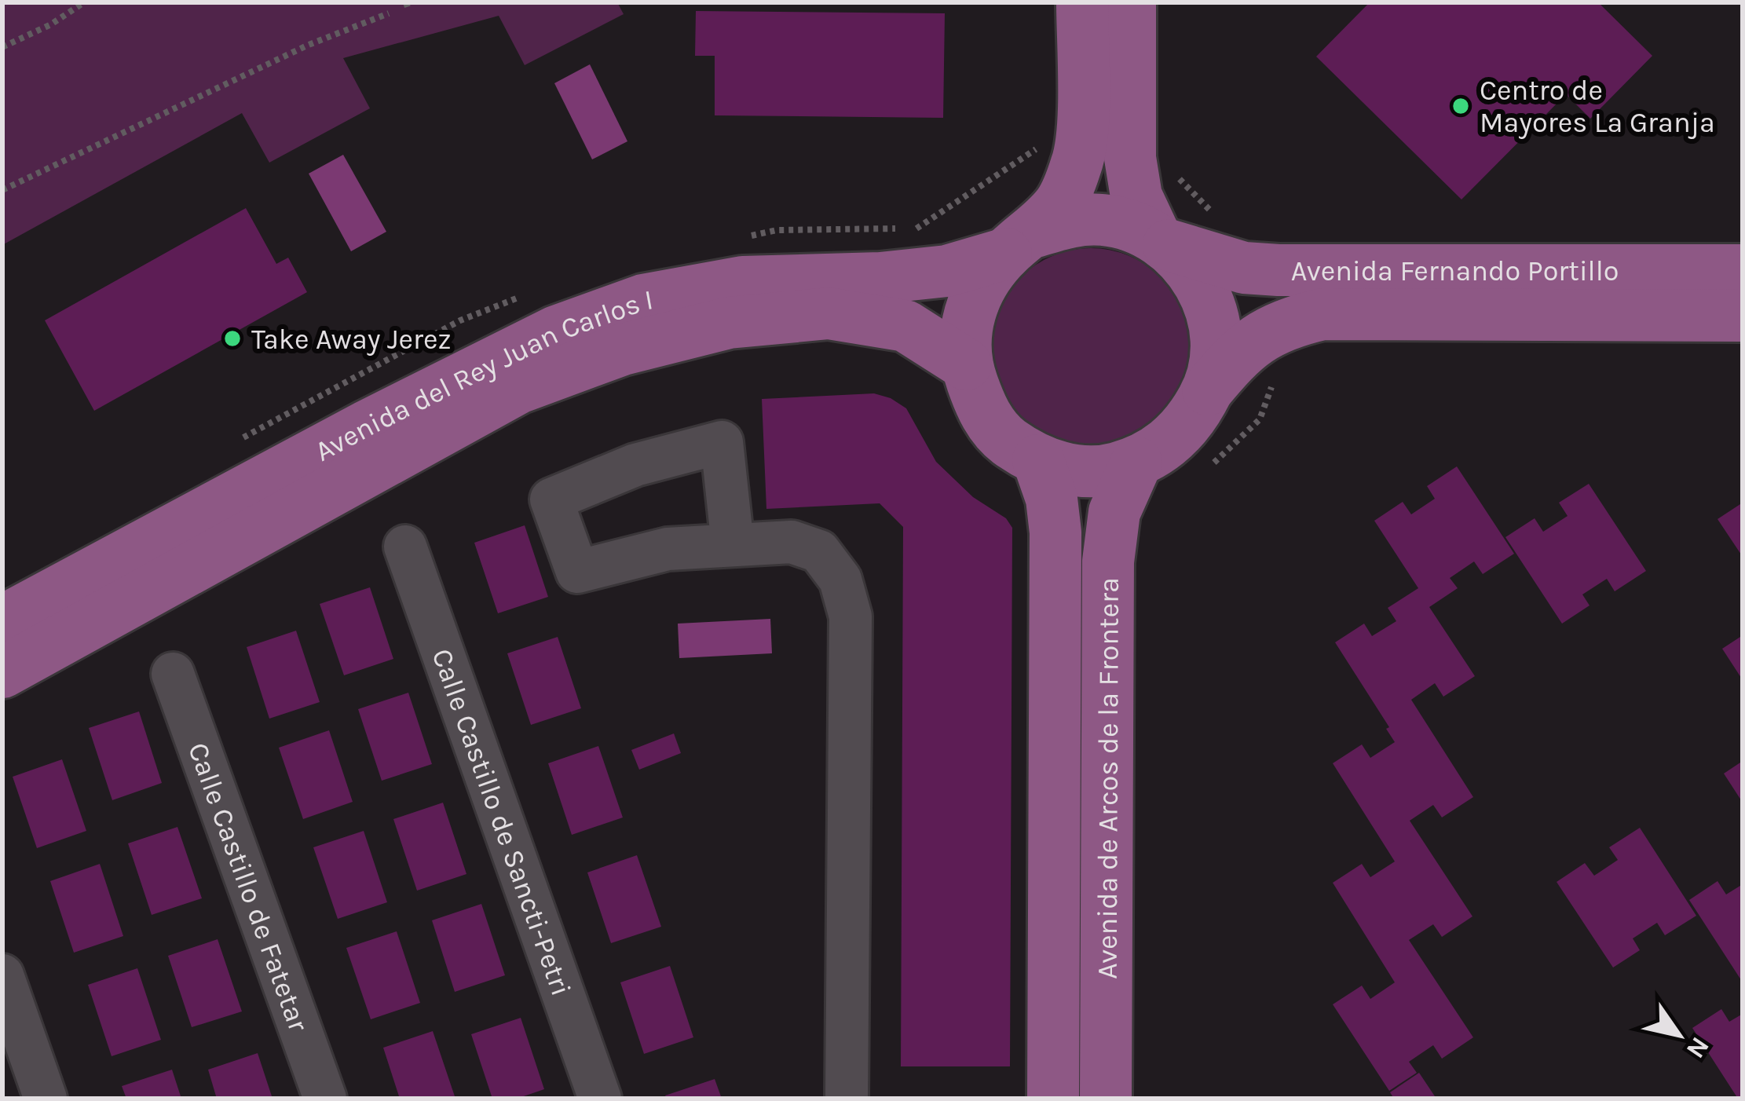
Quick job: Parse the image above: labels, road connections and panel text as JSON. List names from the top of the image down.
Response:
{
  "streets": {
    "main road": ["Avenida Fernando Portillo", "Avenida del Rey Juan Carlos I", "Avenida de Arcos de la Frontera"],
    "street": ["Calle Castillo de Sancti-Petri", "Calle Castillo de Fatetar"]
  },
  "crossings": [
    ["Avenida Fernando Portillo", "Avenida del Rey Juan Carlos I"],
    ["Avenida Fernando Portillo", "Avenida de Arcos de la Frontera"],
    ["Avenida del Rey Juan Carlos I", "Avenida de Arcos de la Frontera"]
  ],
  "places": ["Centro de Mayores La Granja", "Take Away Jerez"],
  "north": "bottom right"
}
